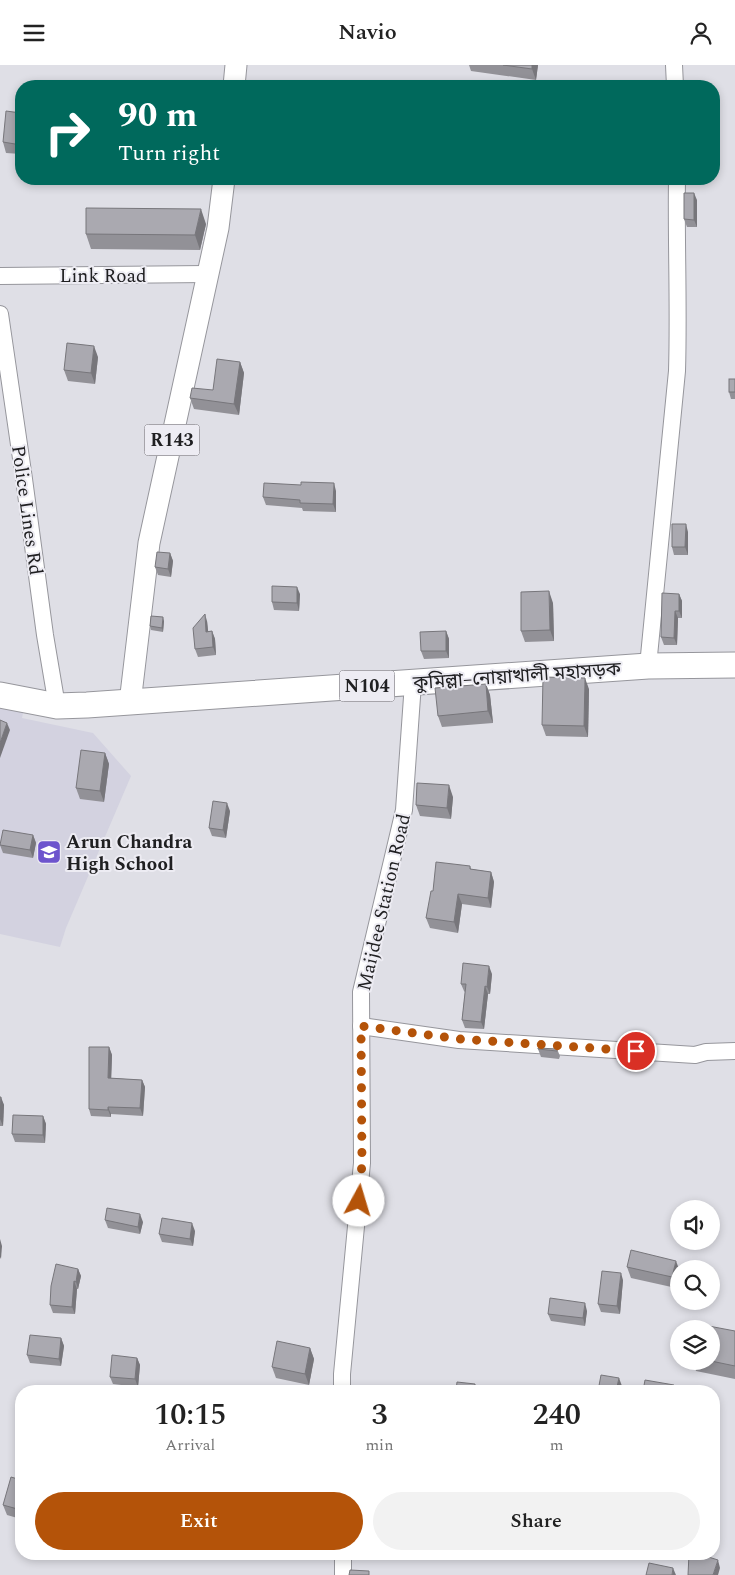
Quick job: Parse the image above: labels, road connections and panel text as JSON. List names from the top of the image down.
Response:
{
  "streets": {
    "highway": ["কুমিল্লা–নোয়াখালী মহাসড়ক", "N104"],
    "main road": ["R143"],
    "street": ["Link Road", "Police Lines Rd", "Maijdee Station Road"]
  },
  "crossings": [
    ["Link Road", "R143"],
    ["R143", "কুমিল্লা–নোয়াখালী মহাসড়ক"],
    ["Police Lines Rd", "কুমিল্লা–নোয়াখালী মহাসড়ক"],
    ["কুমিল্লা–নোয়াখালী মহাসড়ক", "Maijdee Station Road"]
  ],
  "places": {
    "school or university": ["Arun Chandra High School"]
  },
  "page": {
    "header": "Navio",
    "turn": ["90 m", "Turn right"],
    "eta": [
      "10:15",
      "Arrival",
      "3",
      "min",
      "240",
      "m"
    ],
    "buttons": ["Exit", "Share"]
  }
}
